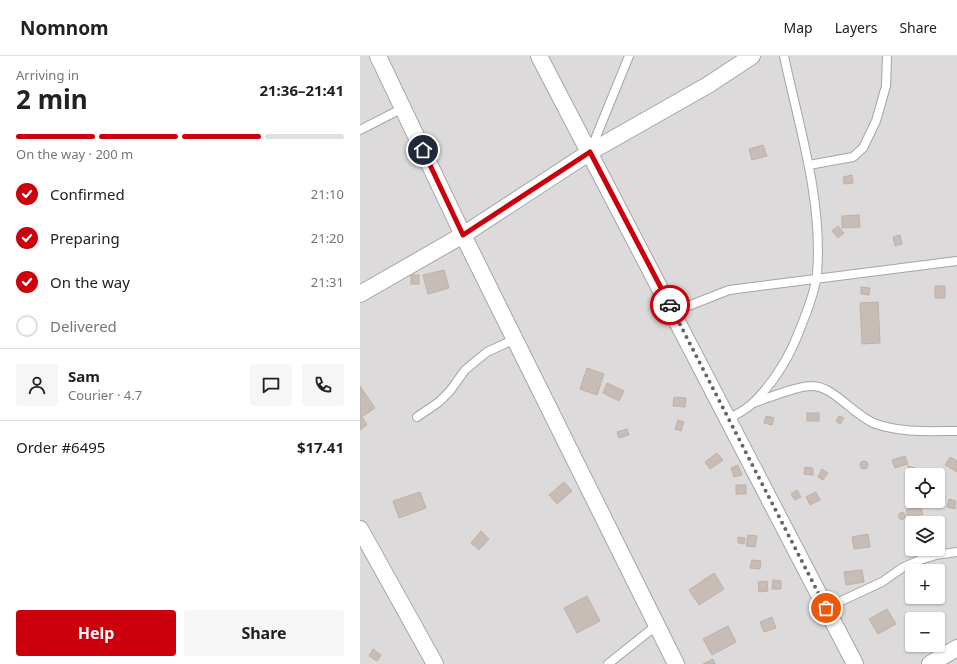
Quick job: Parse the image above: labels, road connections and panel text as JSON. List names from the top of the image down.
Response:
{
  "page": {
    "header": "Nomnom",
    "nav": ["Map", "Layers", "Share"],
    "heading": ["2 min", "Arriving in", "21:36–21:41"],
    "panel": [
      "Sam",
      "Courier · 4.7",
      "Order #6495",
      "$17.41"
    ],
    "bar": "On the way · 200 m",
    "list": [
      ["Confirmed", "21:10"],
      ["Preparing", "21:20"],
      ["On the way", "21:31"],
      "Delivered"
    ],
    "map_buttons": ["+", "−"],
    "buttons": ["Help", "Share"]
  }
}
